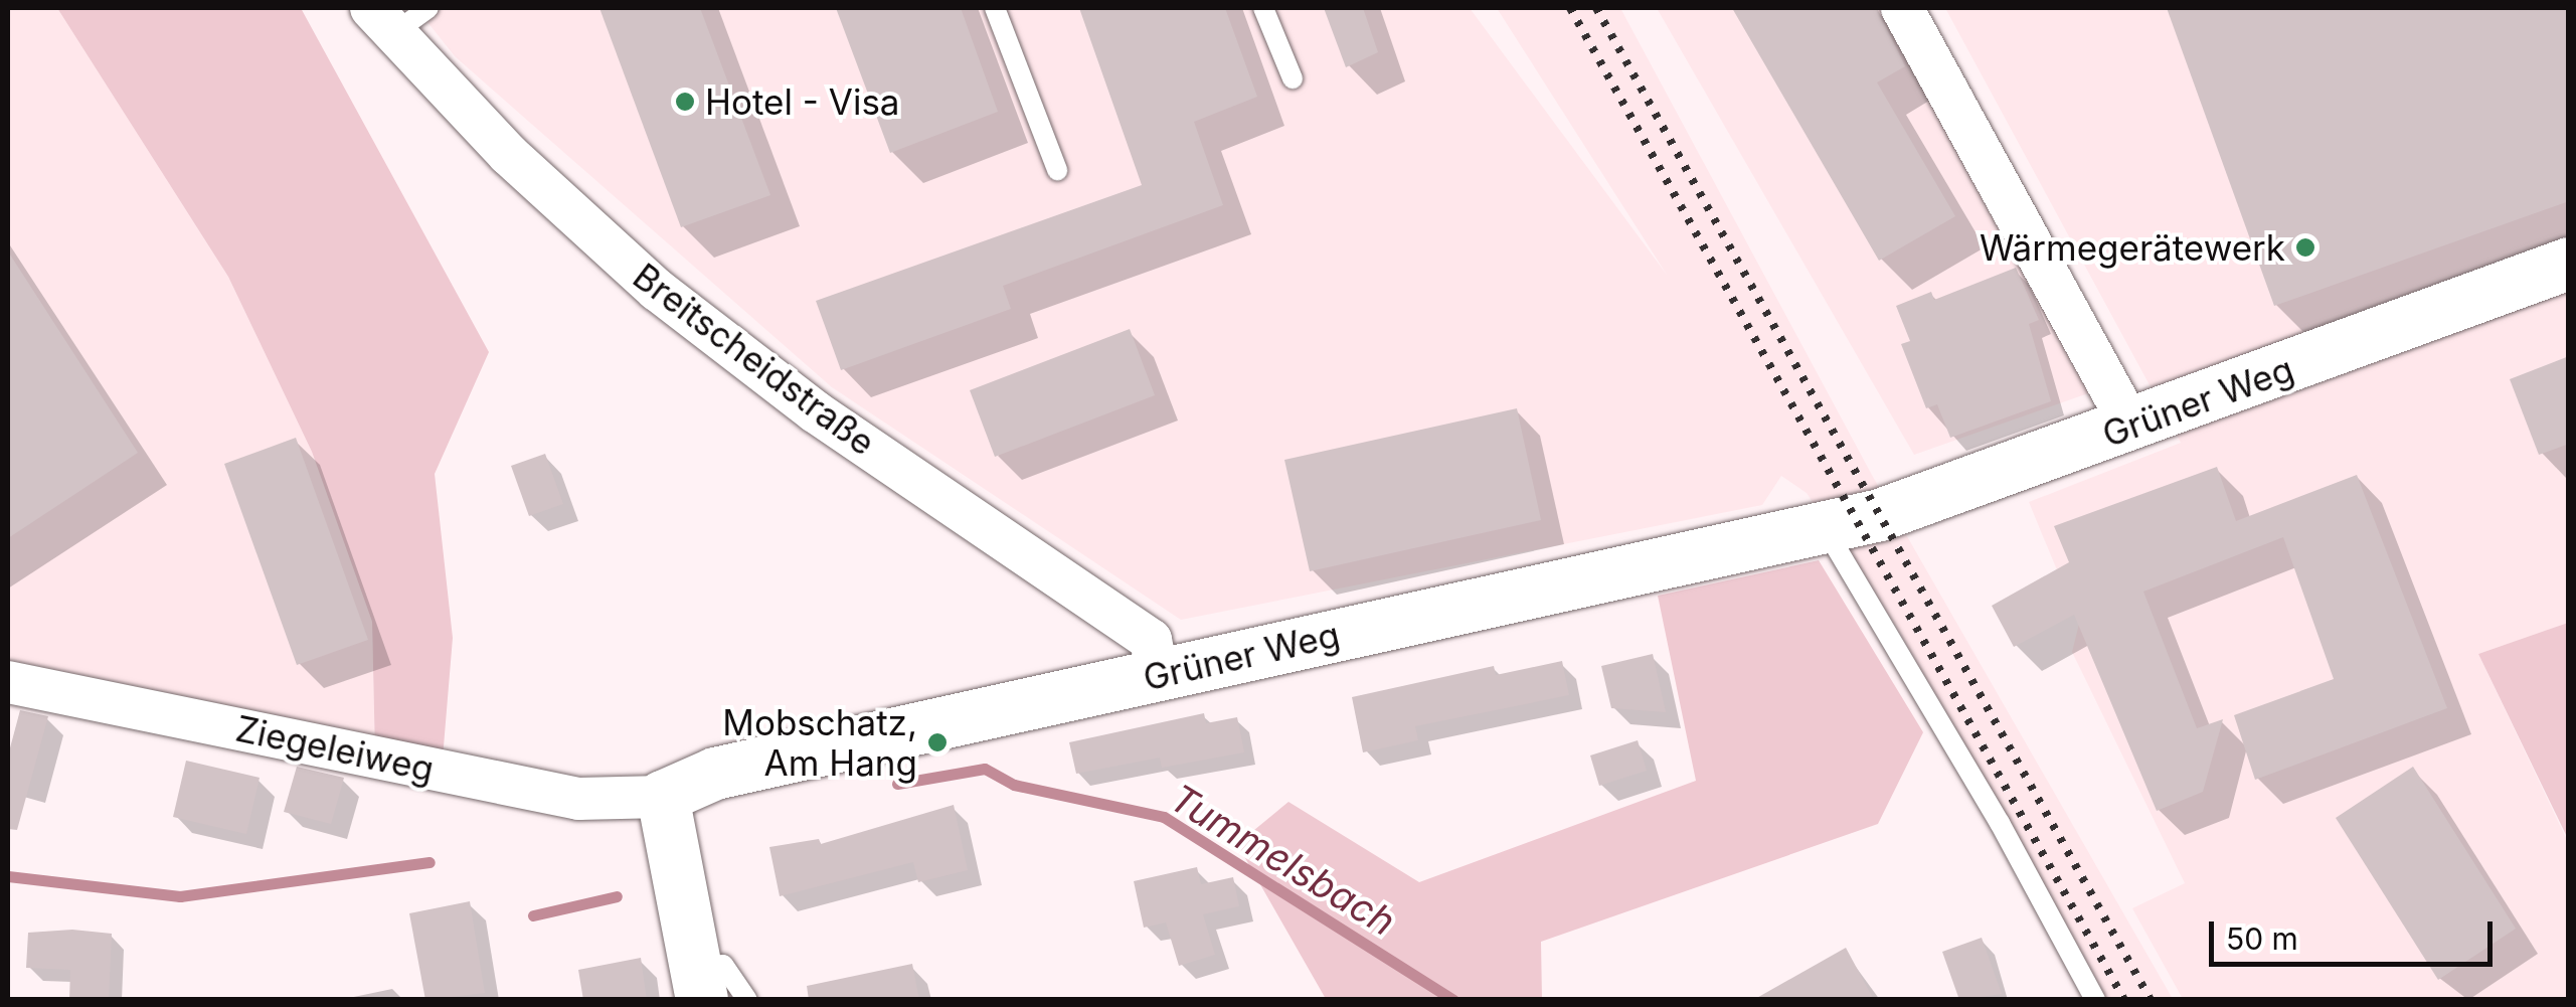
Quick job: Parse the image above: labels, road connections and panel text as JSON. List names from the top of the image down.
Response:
{
  "streets": {
    "street": ["Breitscheidstraße", "Grüner Weg", "Ziegeleiweg"]
  },
  "crossings": [
    ["Breitscheidstraße", "Grüner Weg"],
    ["Grüner Weg", "Ziegeleiweg"]
  ],
  "water": ["Tummelsbach"],
  "places": ["Hotel - Visa", "Wärmegerätewerk", "Mobschatz, Am Hang"],
  "scale_bar": "50 m"
}
